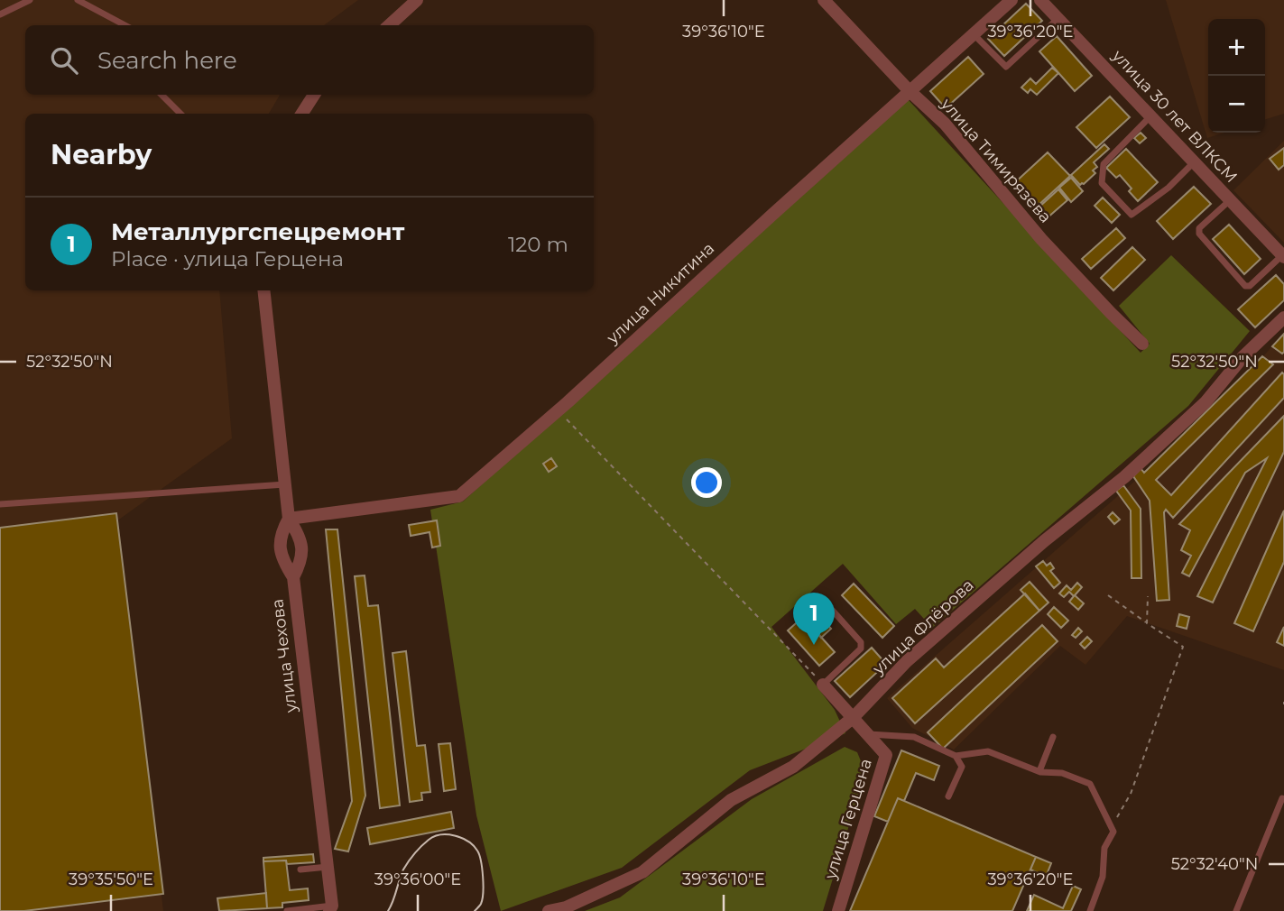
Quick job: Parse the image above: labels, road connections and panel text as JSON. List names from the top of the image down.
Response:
{
  "streets": {
    "street": [
      "улица 30 лет ВЛКСМ",
      "улица Тимирязева",
      "улица Никитина",
      "улица Флёрова",
      "улица Чехова",
      "улица Герцена"
    ]
  },
  "crossings": [
    ["улица Тимирязева", "улица Никитина"],
    ["улица Никитина", "улица Чехова"],
    ["улица Флёрова", "улица Герцена"]
  ],
  "page": {
    "map_buttons": ["+", "−"],
    "search": "Search here",
    "heading": "Nearby",
    "list": [
      {
        "mark": "1",
        "name": "Металлургспецремонт",
        "note": "Place · улица Герцена",
        "value": "120 m"
      }
    ],
    "pins": "1"
  },
  "coordinates": [
    "39°36'10\"E",
    "39°36'20\"E",
    "52°32'50\"N",
    "52°32'40\"N",
    "39°35'50\"E",
    "39°36'00\"E"
  ]
}
